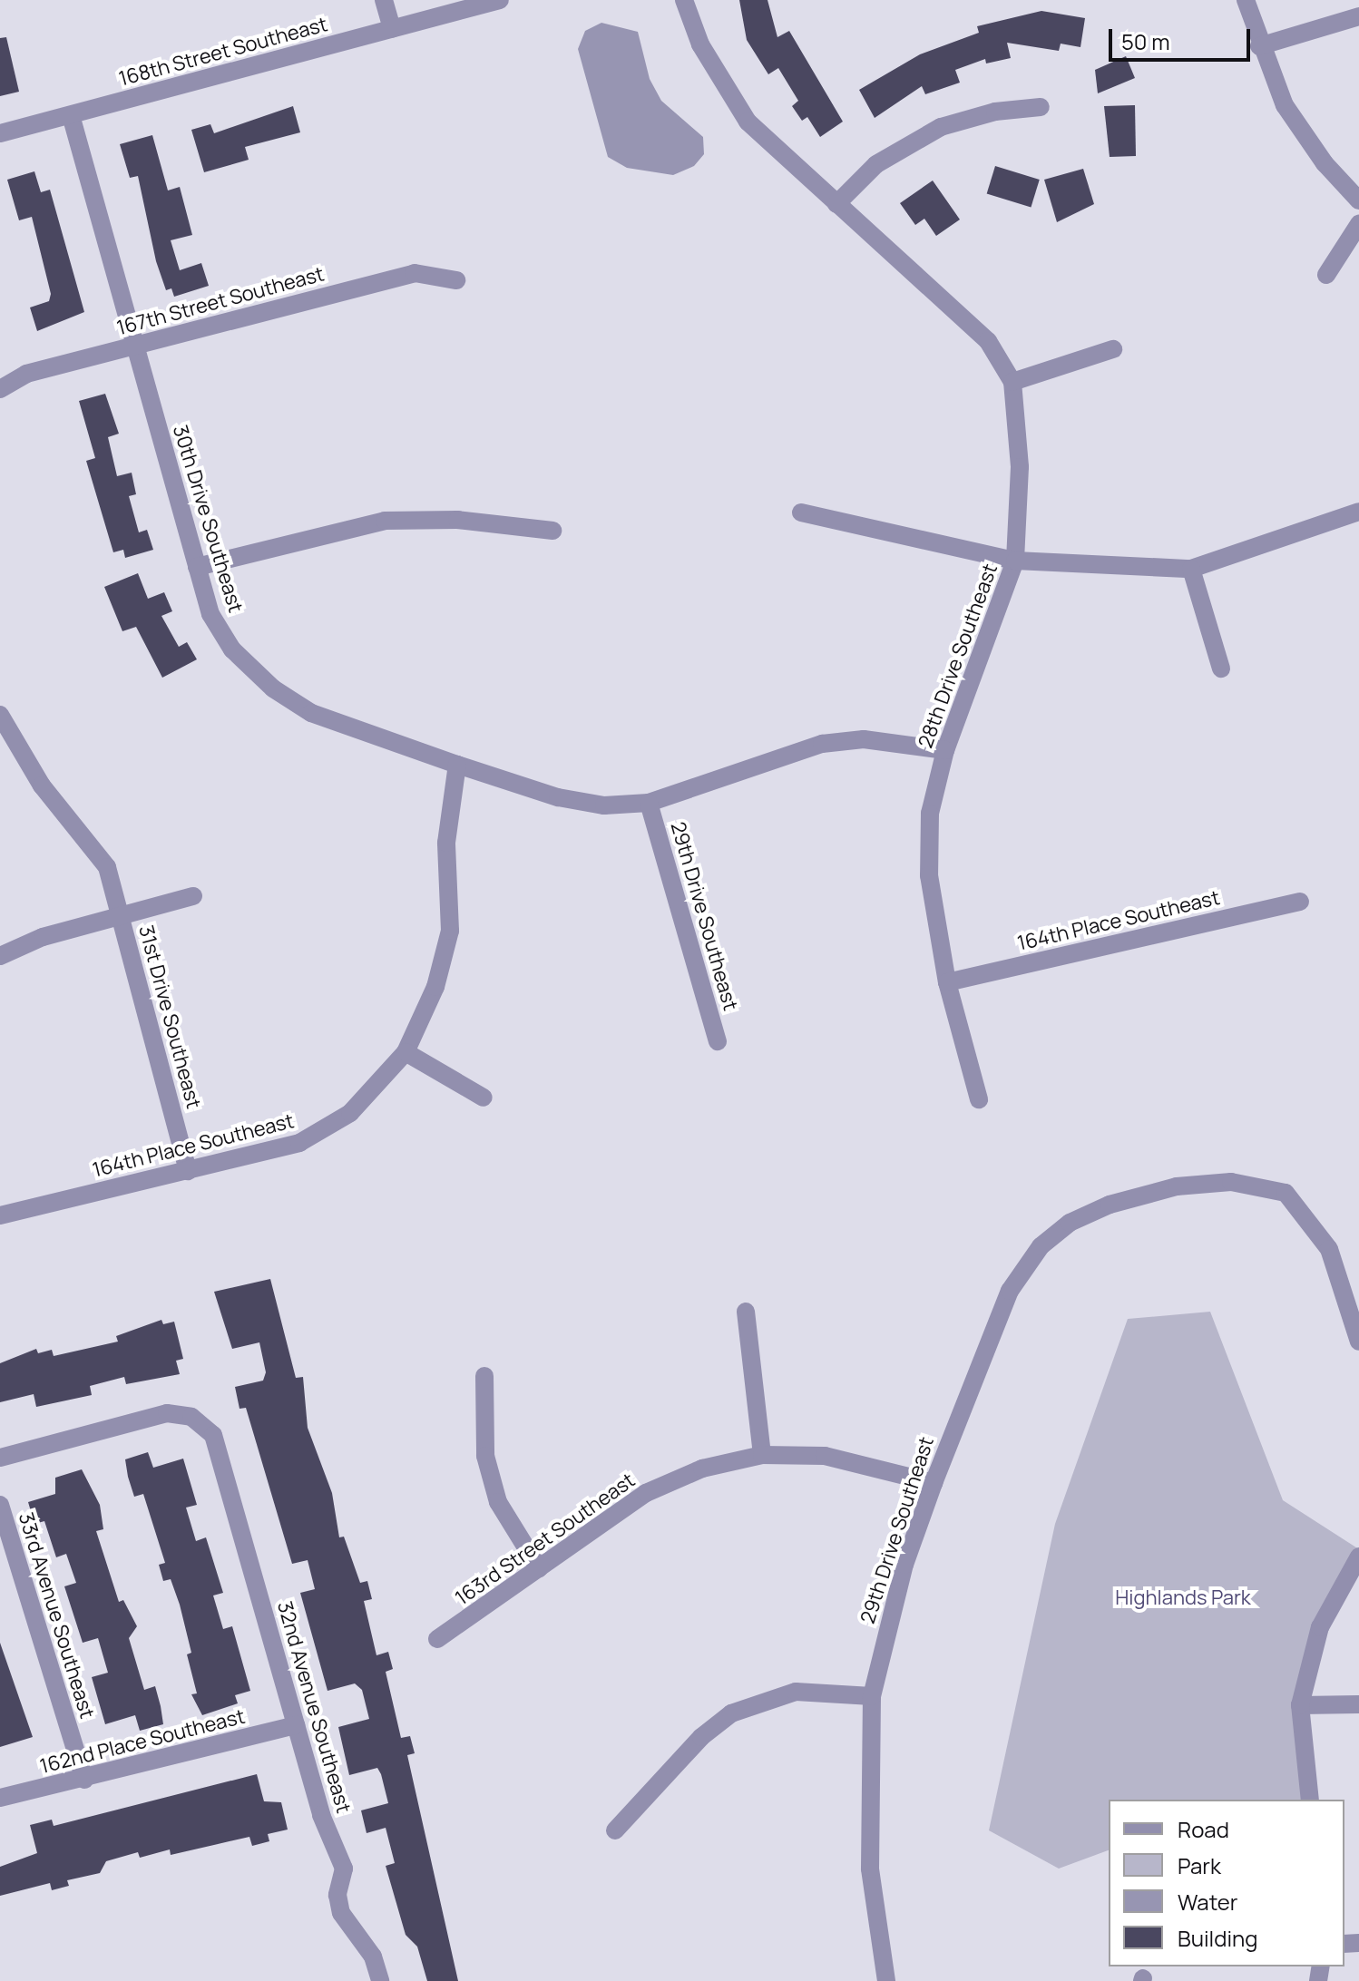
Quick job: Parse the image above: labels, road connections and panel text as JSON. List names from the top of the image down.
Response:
{
  "streets": {
    "street": [
      "168th Street Southeast",
      "167th Street Southeast",
      "30th Drive Southeast",
      "28th Drive Southeast",
      "29th Drive Southeast",
      "164th Place Southeast",
      "31st Drive Southeast",
      "163rd Street Southeast",
      "33rd Avenue Southeast",
      "32nd Avenue Southeast",
      "162nd Place Southeast"
    ]
  },
  "crossings": [
    ["168th Street Southeast", "30th Drive Southeast"],
    ["167th Street Southeast", "30th Drive Southeast"],
    ["30th Drive Southeast", "28th Drive Southeast"],
    ["30th Drive Southeast", "29th Drive Southeast"],
    ["28th Drive Southeast", "164th Place Southeast"],
    ["29th Drive Southeast", "163rd Street Southeast"],
    ["164th Place Southeast", "31st Drive Southeast"],
    ["33rd Avenue Southeast", "162nd Place Southeast"],
    ["32nd Avenue Southeast", "162nd Place Southeast"]
  ],
  "parks": ["Highlands Park"],
  "legend": [
    "Road",
    "Park",
    "Water",
    "Building"
  ],
  "scale_bar": "50 m"
}
